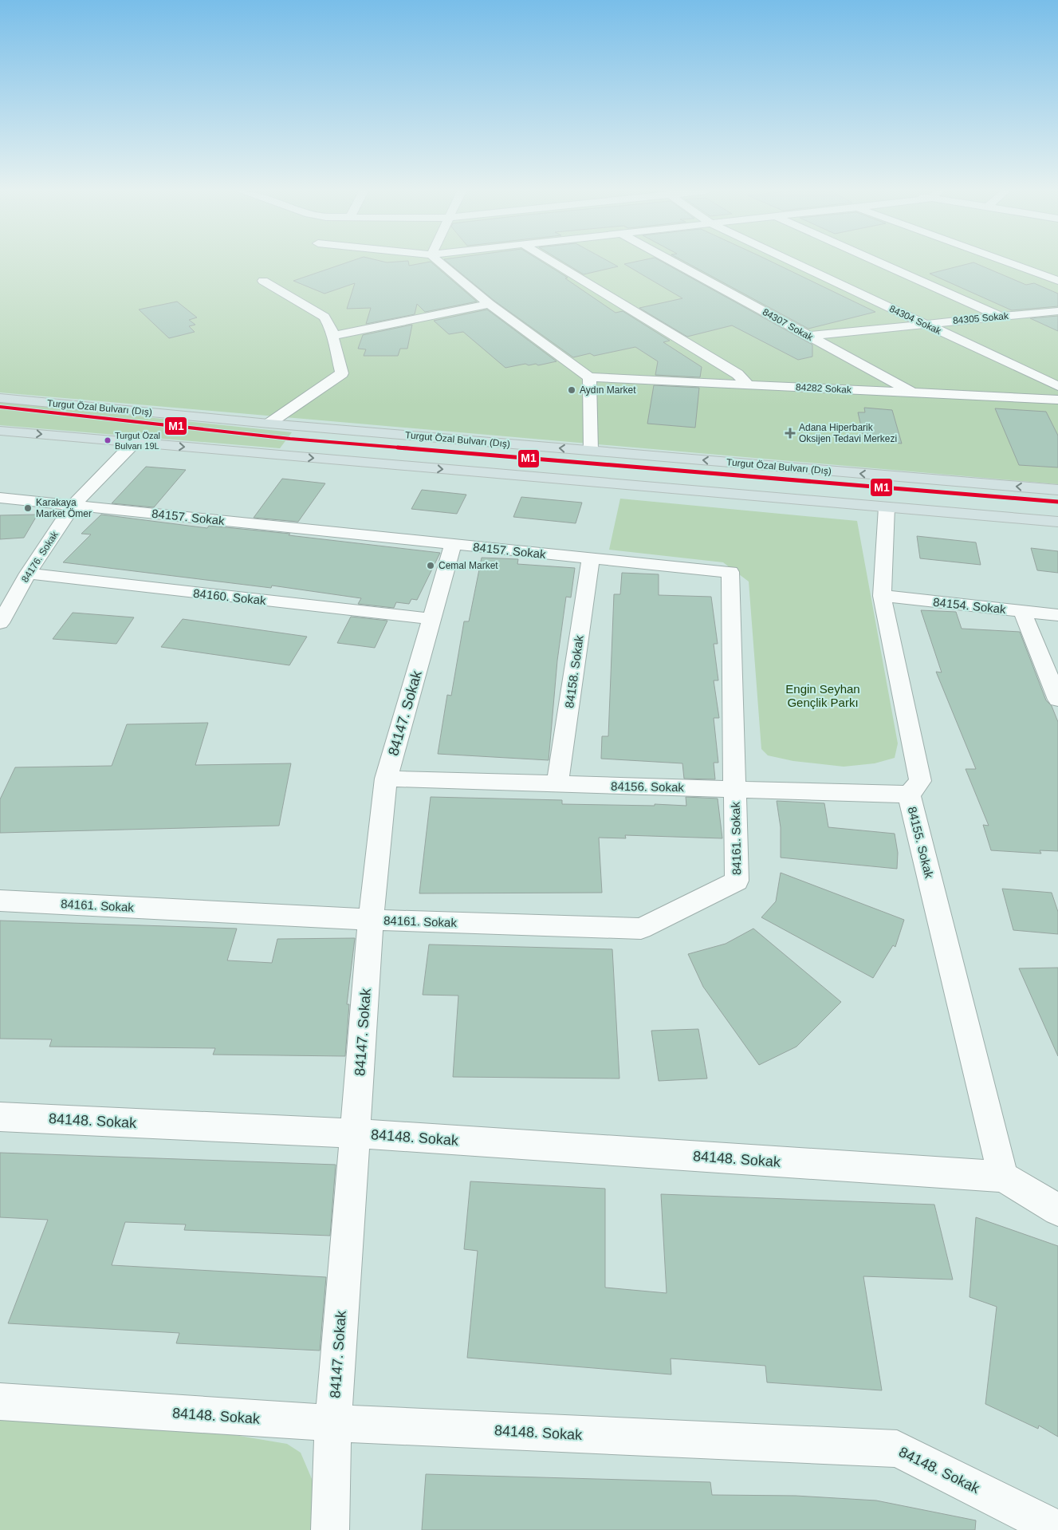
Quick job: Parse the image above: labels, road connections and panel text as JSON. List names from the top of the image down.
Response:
{
  "streets": {
    "main road": ["Turgut Özal Bulvarı (Dış)"],
    "street": [
      "84305 Sokak",
      "84304 Sokak",
      "84307 Sokak",
      "84282 Sokak",
      "84157. Sokak",
      "84176. Sokak",
      "84160. Sokak",
      "84154. Sokak",
      "84158. Sokak",
      "84147. Sokak",
      "84156. Sokak",
      "84161. Sokak",
      "84155. Sokak",
      "84148. Sokak"
    ]
  },
  "crossings": [
    ["84305 Sokak", "84304 Sokak"],
    ["84305 Sokak", "84307 Sokak"],
    ["84307 Sokak", "84282 Sokak"],
    ["84157. Sokak", "84176. Sokak"],
    ["84157. Sokak", "84158. Sokak"],
    ["84157. Sokak", "84147. Sokak"],
    ["84157. Sokak", "84156. Sokak"],
    ["84157. Sokak", "84161. Sokak"],
    ["84176. Sokak", "84160. Sokak"],
    ["84160. Sokak", "84147. Sokak"],
    ["84154. Sokak", "84155. Sokak"],
    ["84158. Sokak", "84156. Sokak"],
    ["84147. Sokak", "84156. Sokak"],
    ["84147. Sokak", "84161. Sokak"],
    ["84147. Sokak", "84148. Sokak"],
    ["84156. Sokak", "84161. Sokak"],
    ["84156. Sokak", "84155. Sokak"],
    ["84155. Sokak", "84148. Sokak"]
  ],
  "parks": ["Engin Seyhan Gençlik Parkı"],
  "places": {
    "other": [
      "Aydın Market",
      "Turgut Özal Bulvarı 19L",
      "Karakaya Market Ömer",
      "Cemal Market"
    ],
    "health": ["Adana Hiperbarik Oksijen Tedavi Merkezi"]
  },
  "lines": ["transit line M1"]
}
